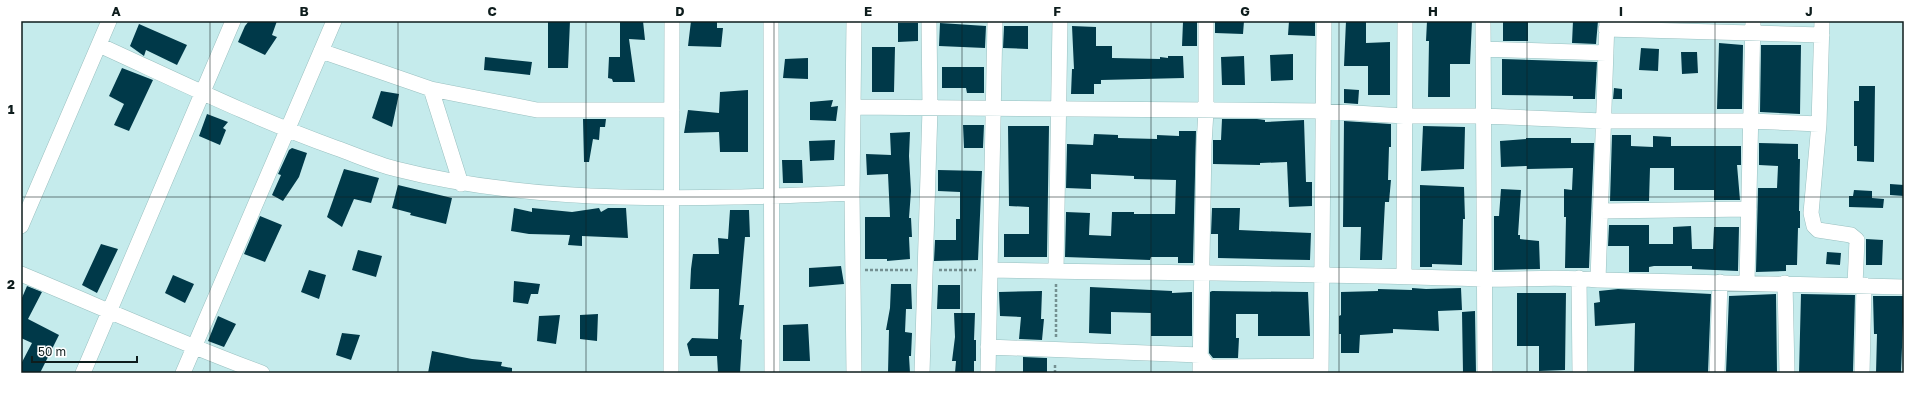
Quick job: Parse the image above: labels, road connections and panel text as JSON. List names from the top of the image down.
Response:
{
  "scale_bar": "50 m",
  "grid": {
    "columns": [
      "A",
      "B",
      "C",
      "D",
      "E",
      "F",
      "G",
      "H",
      "I",
      "J"
    ],
    "rows": ["1", "2"]
  }
}
